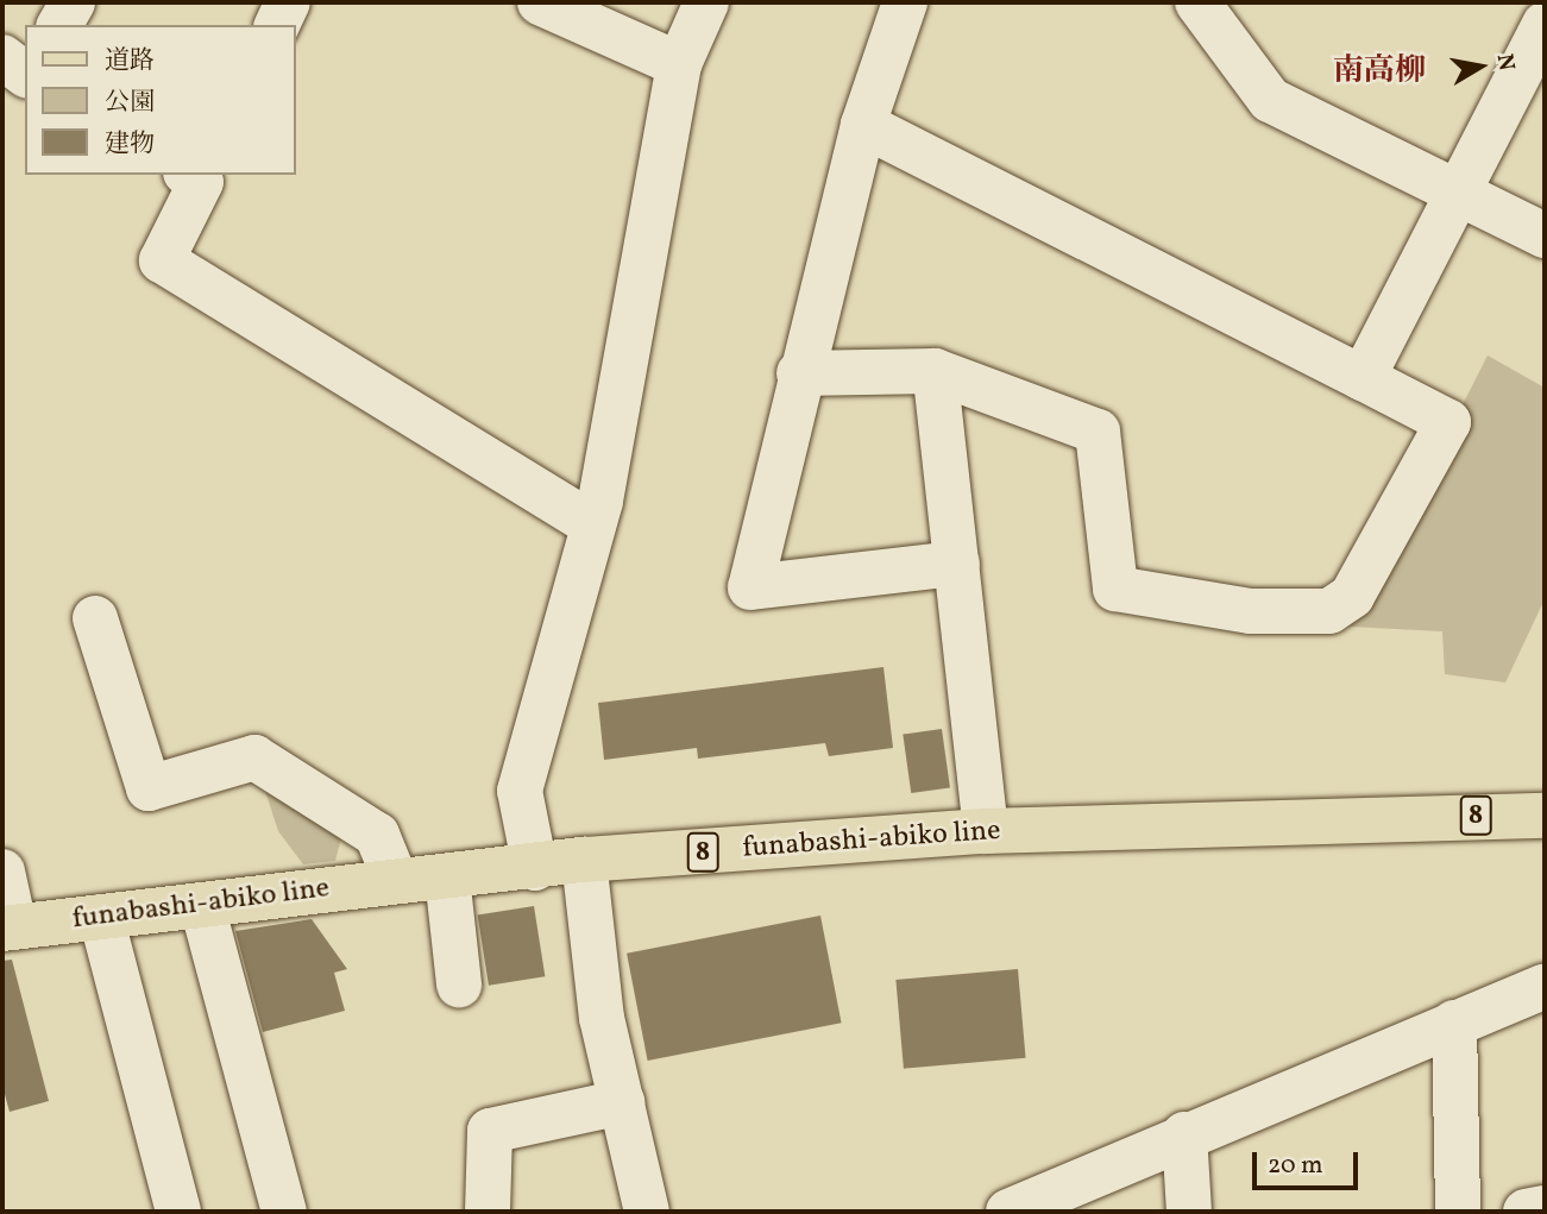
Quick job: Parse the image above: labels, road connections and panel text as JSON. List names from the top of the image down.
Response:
{
  "streets": {
    "main road": ["8", "funabashi-abiko line"]
  },
  "districts": ["南高柳"],
  "legend": ["道路", "公園", "建物"],
  "scale_bar": "20 m",
  "north": "right"
}
